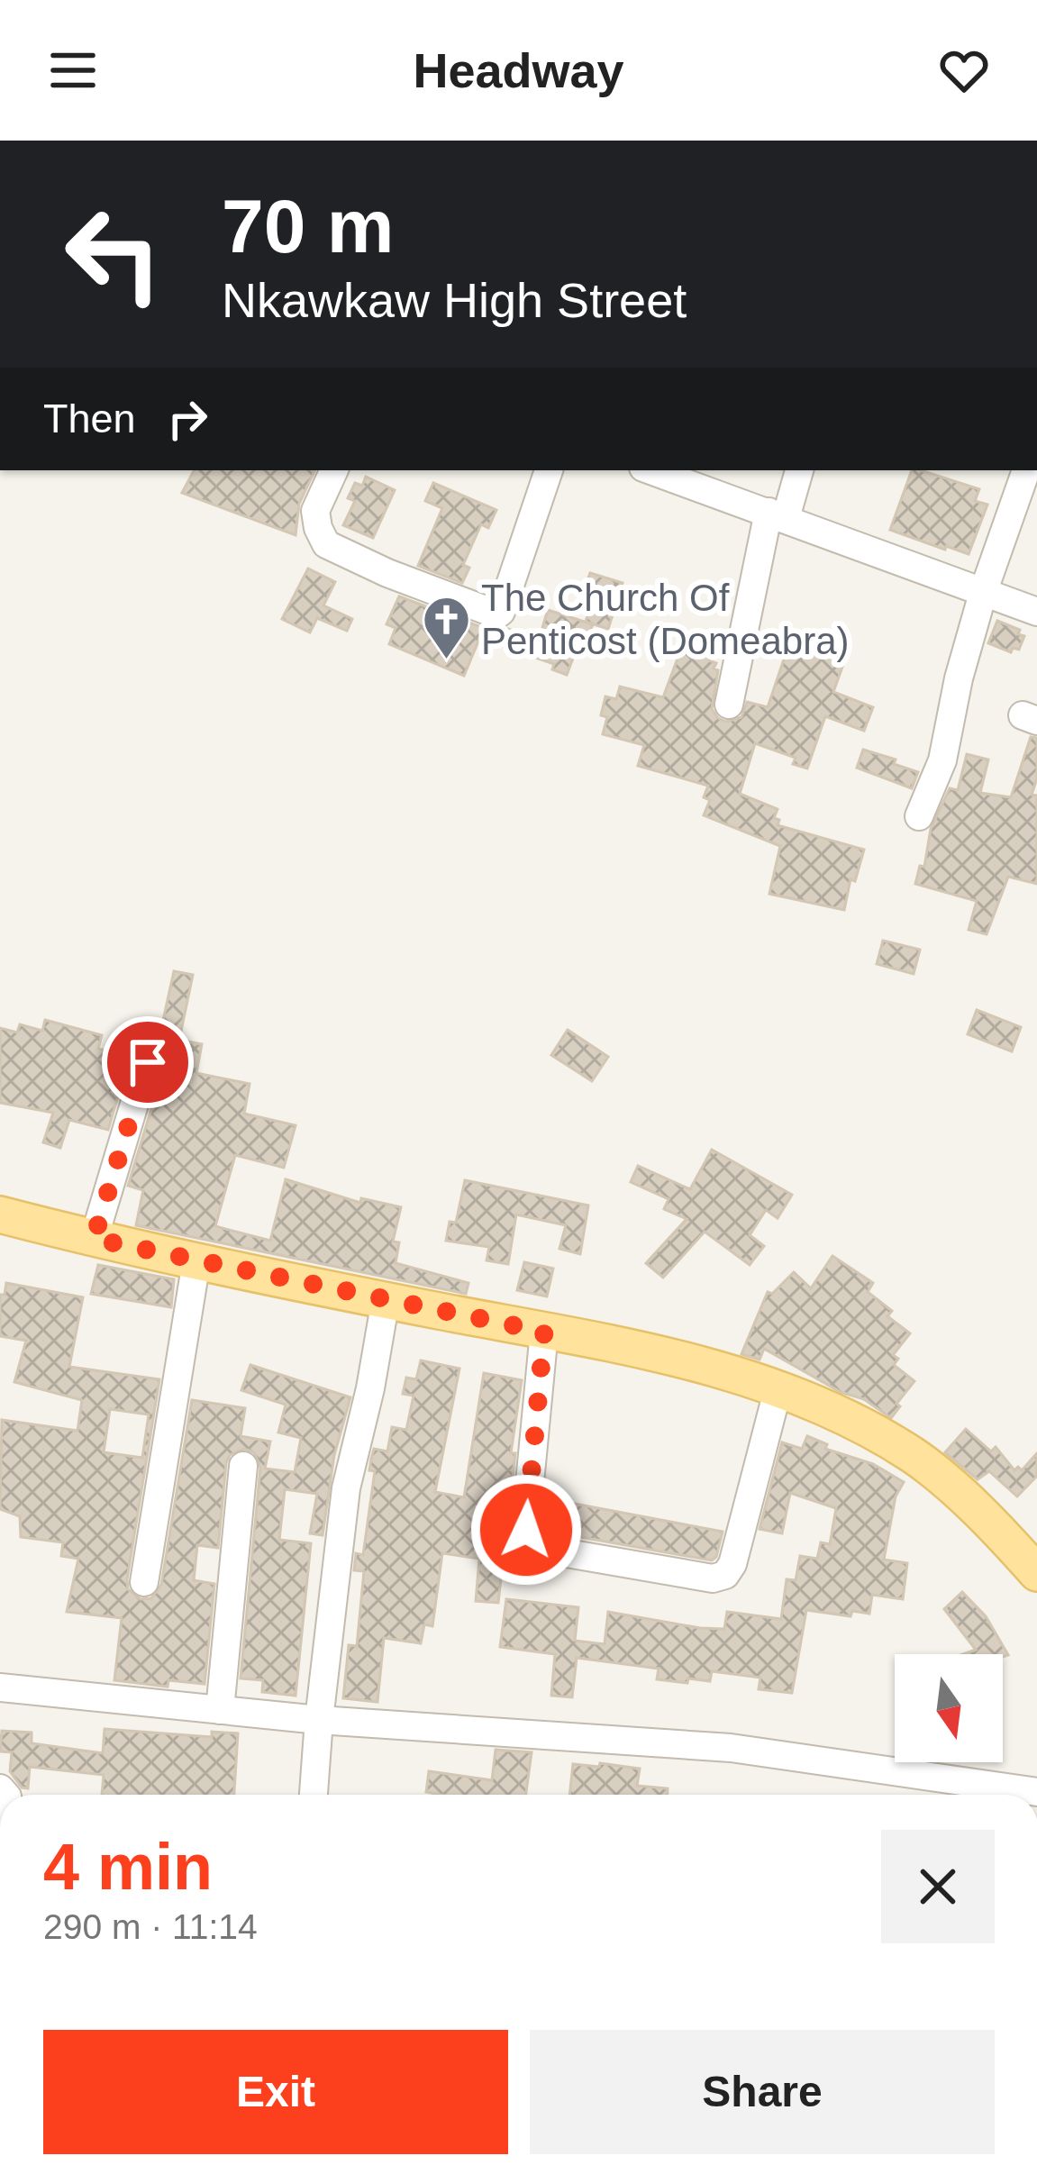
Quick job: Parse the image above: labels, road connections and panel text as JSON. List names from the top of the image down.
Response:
{
  "places": {
    "church": ["The Church Of Penticost (Domeabra)"]
  },
  "north": "bottom",
  "page": {
    "header": "Headway",
    "turn": ["70 m", "Nkawkaw High Street"],
    "then": "Then",
    "heading": ["4 min", "290 m · 11:14"],
    "buttons": ["Exit", "Share"]
  }
}
